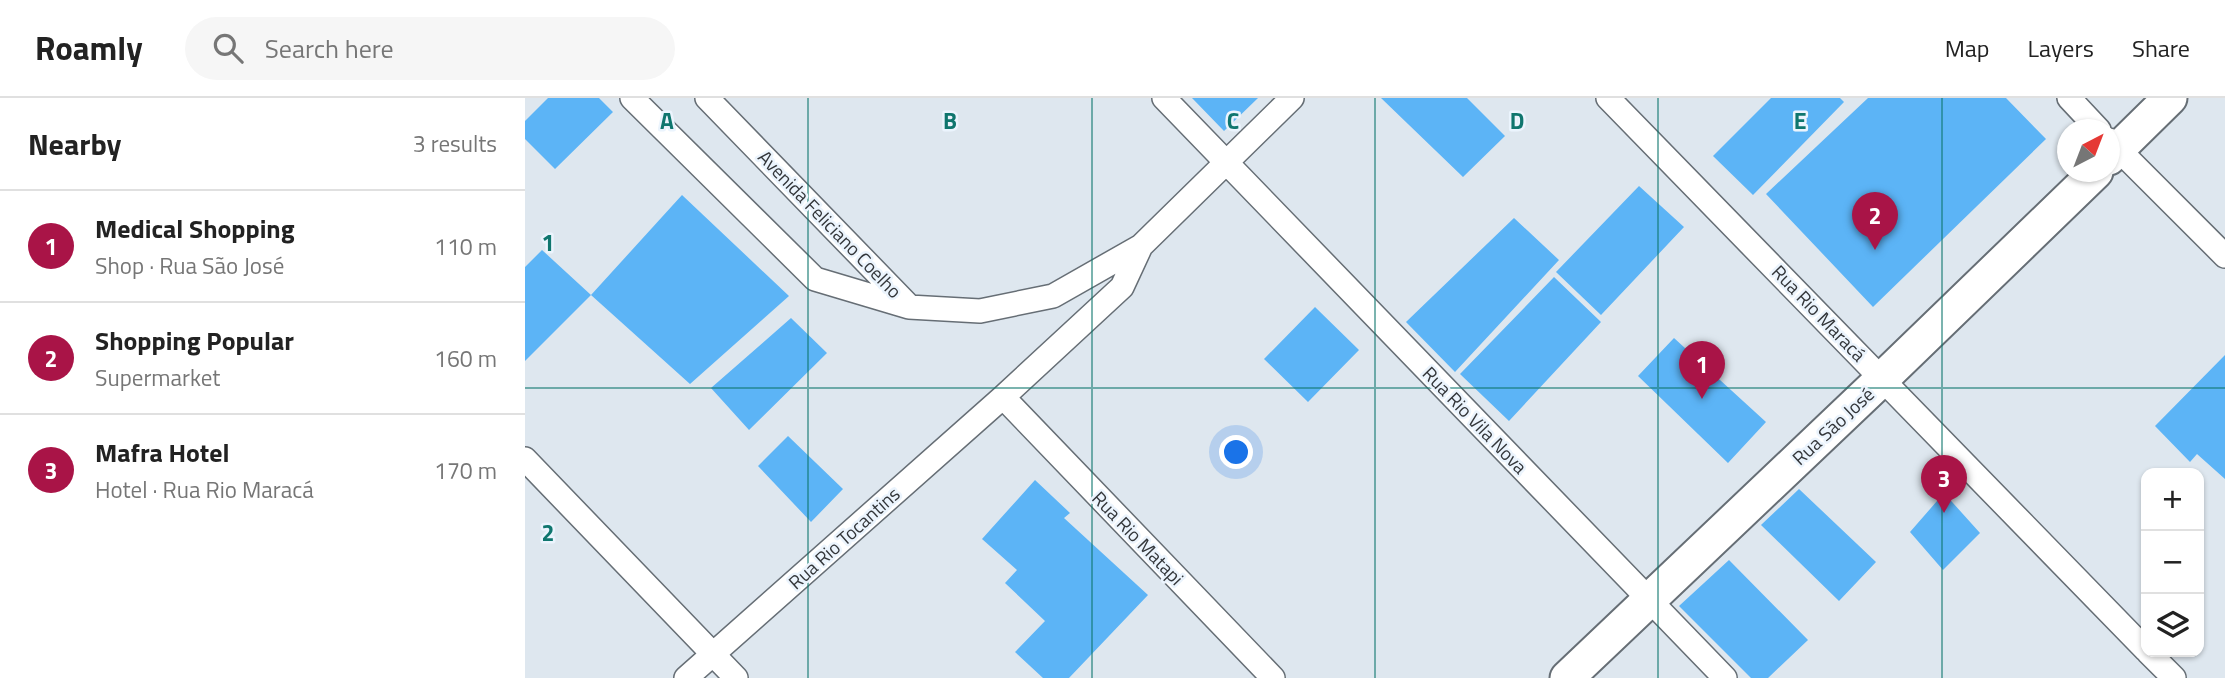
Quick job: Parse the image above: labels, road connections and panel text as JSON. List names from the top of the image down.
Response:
{
  "streets": {
    "main road": ["Rua São José"],
    "street": [
      "Avenida Feliciano Coelho",
      "Rua Rio Maracá",
      "Rua Rio Vila Nova",
      "Rua Rio Tocantins",
      "Rua Rio Matapi"
    ]
  },
  "crossings": [
    ["Rua Rio Maracá", "Rua São José"],
    ["Rua Rio Vila Nova", "Rua São José"],
    ["Rua Rio Tocantins", "Rua Rio Matapi"]
  ],
  "north": "top right",
  "page": {
    "header": "Roamly",
    "search": "Search here",
    "nav": ["Map", "Layers", "Share"],
    "heading": ["Nearby", "3 results"],
    "list": [
      {
        "mark": "1",
        "name": "Medical Shopping",
        "note": "Shop · Rua São José",
        "value": "110 m"
      },
      {
        "mark": "2",
        "name": "Shopping Popular",
        "note": "Supermarket",
        "value": "160 m"
      },
      {
        "mark": "3",
        "name": "Mafra Hotel",
        "note": "Hotel · Rua Rio Maracá",
        "value": "170 m"
      }
    ],
    "pins": ["2", "1", "3"],
    "map_buttons": ["+", "−"]
  },
  "grid": {
    "columns": [
      "A",
      "B",
      "C",
      "D",
      "E"
    ],
    "rows": ["1", "2"]
  }
}
